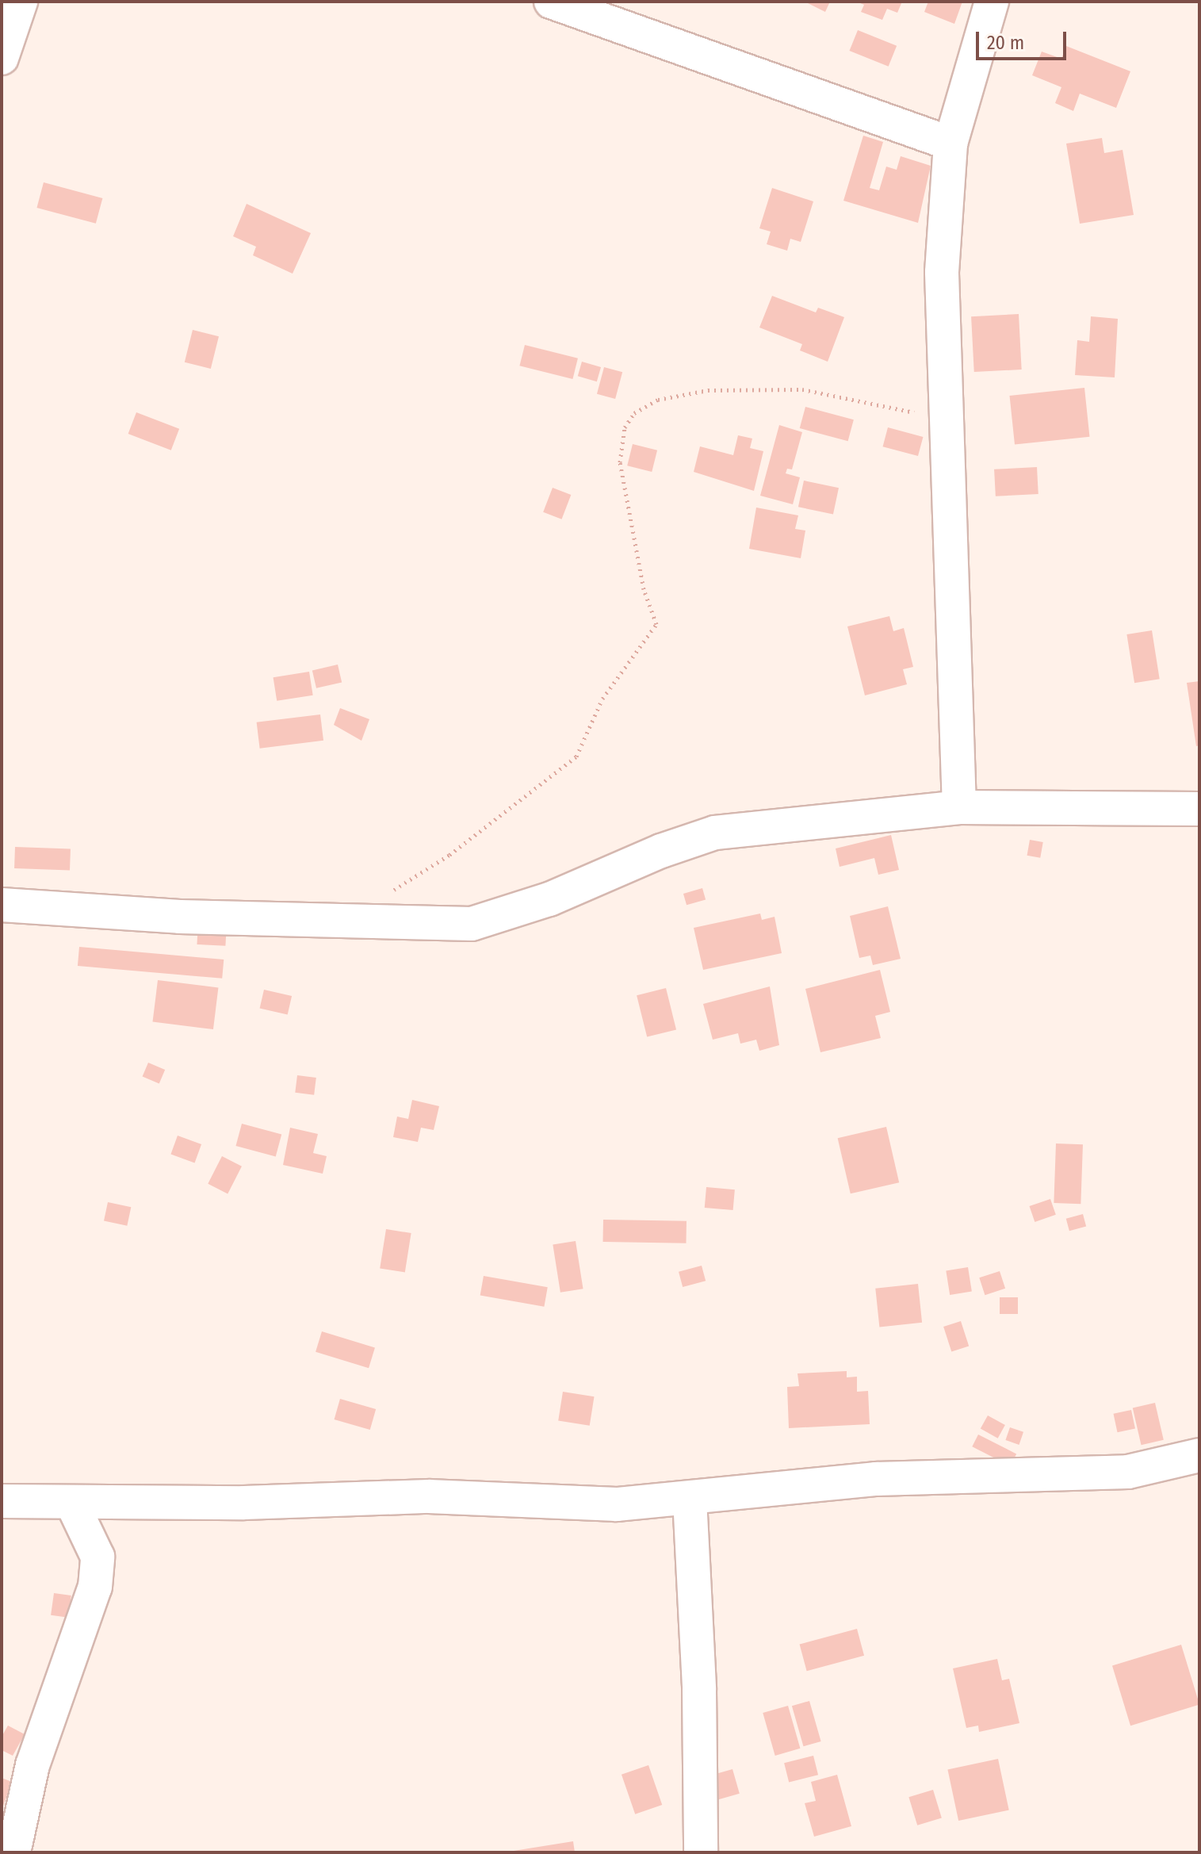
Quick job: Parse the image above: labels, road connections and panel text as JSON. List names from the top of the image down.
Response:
{
  "scale_bar": "20 m"
}
